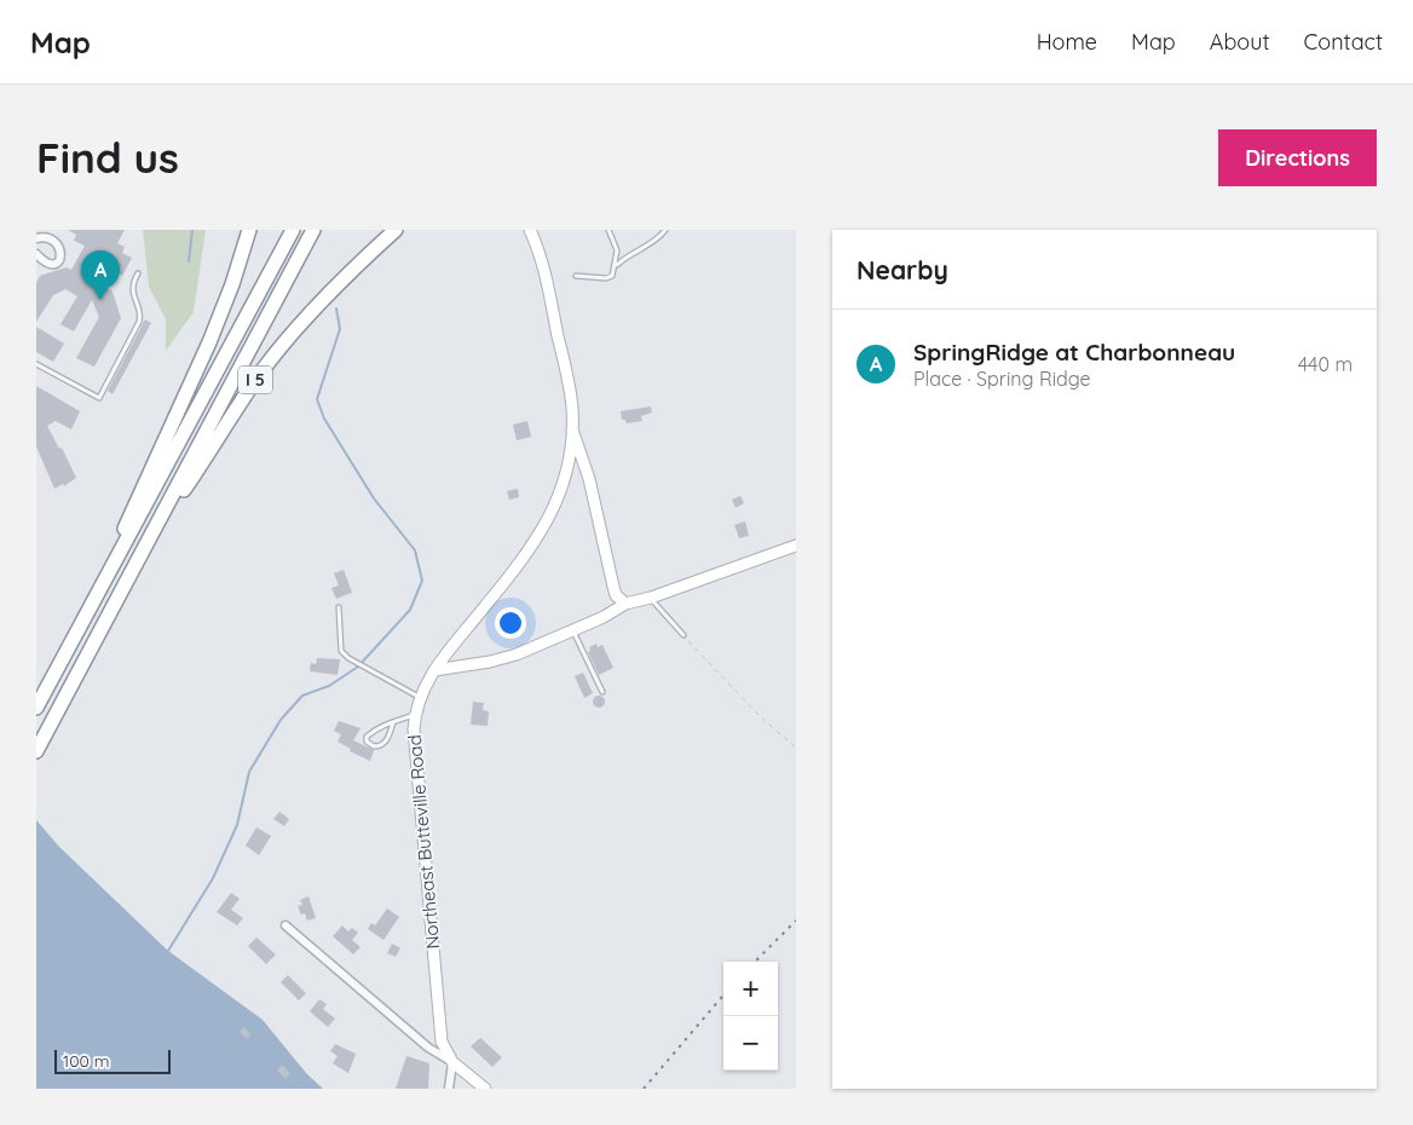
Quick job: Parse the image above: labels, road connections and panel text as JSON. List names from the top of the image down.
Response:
{
  "streets": {
    "highway": ["I 5"],
    "street": ["Northeast Butteville Road"]
  },
  "scale_bar": "100 m",
  "page": {
    "header": "Map",
    "nav": [
      "Home",
      "Map",
      "About",
      "Contact"
    ],
    "buttons": "Directions",
    "title": "Find us",
    "heading": "Nearby",
    "pins": "A",
    "list": [
      {
        "mark": "A",
        "name": "SpringRidge at Charbonneau",
        "note": "Place · Spring Ridge",
        "value": "440 m"
      }
    ],
    "map_buttons": ["+", "−"],
    "scale": "100 m"
  }
}
